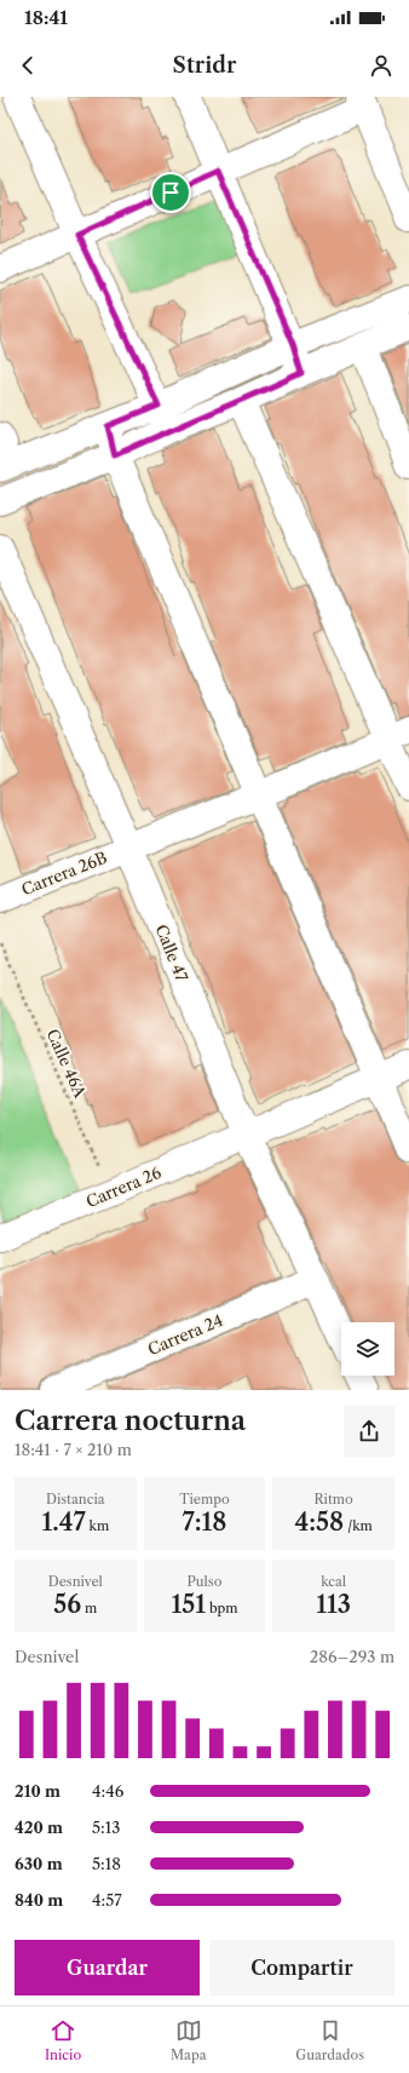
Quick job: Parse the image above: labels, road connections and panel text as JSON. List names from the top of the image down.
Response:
{
  "streets": {
    "street": [
      "Carrera 26B",
      "Calle 47",
      "Carrera 26",
      "Carrera 24"
    ],
    "path": ["Calle 46A"]
  },
  "crossings": [
    ["Carrera 26B", "Calle 47"],
    ["Calle 47", "Carrera 26"],
    ["Calle 47", "Carrera 24"],
    ["Calle 46A", "Carrera 26"]
  ],
  "page": {
    "status": "18:41",
    "header": "Stridr",
    "heading": ["Carrera nocturna", "18:41 · 7 × 210 m"],
    "stats": [
      ["Distancia", "1.47 km"],
      ["Tiempo", "7:18"],
      ["Ritmo", "4:58 /km"],
      ["Desnivel", "56 m"],
      ["Pulso", "151 bpm"],
      ["kcal", "113"]
    ],
    "chart": ["Desnivel", "286–293 m"],
    "list": [
      {
        "name": "210 m",
        "note": "4:46"
      },
      {
        "name": "420 m",
        "note": "5:13"
      },
      {
        "name": "630 m",
        "note": "5:18"
      },
      {
        "name": "840 m",
        "note": "4:57"
      }
    ],
    "buttons": ["Guardar", "Compartir"],
    "tabs": ["Inicio", "Mapa", "Guardados"]
  }
}
